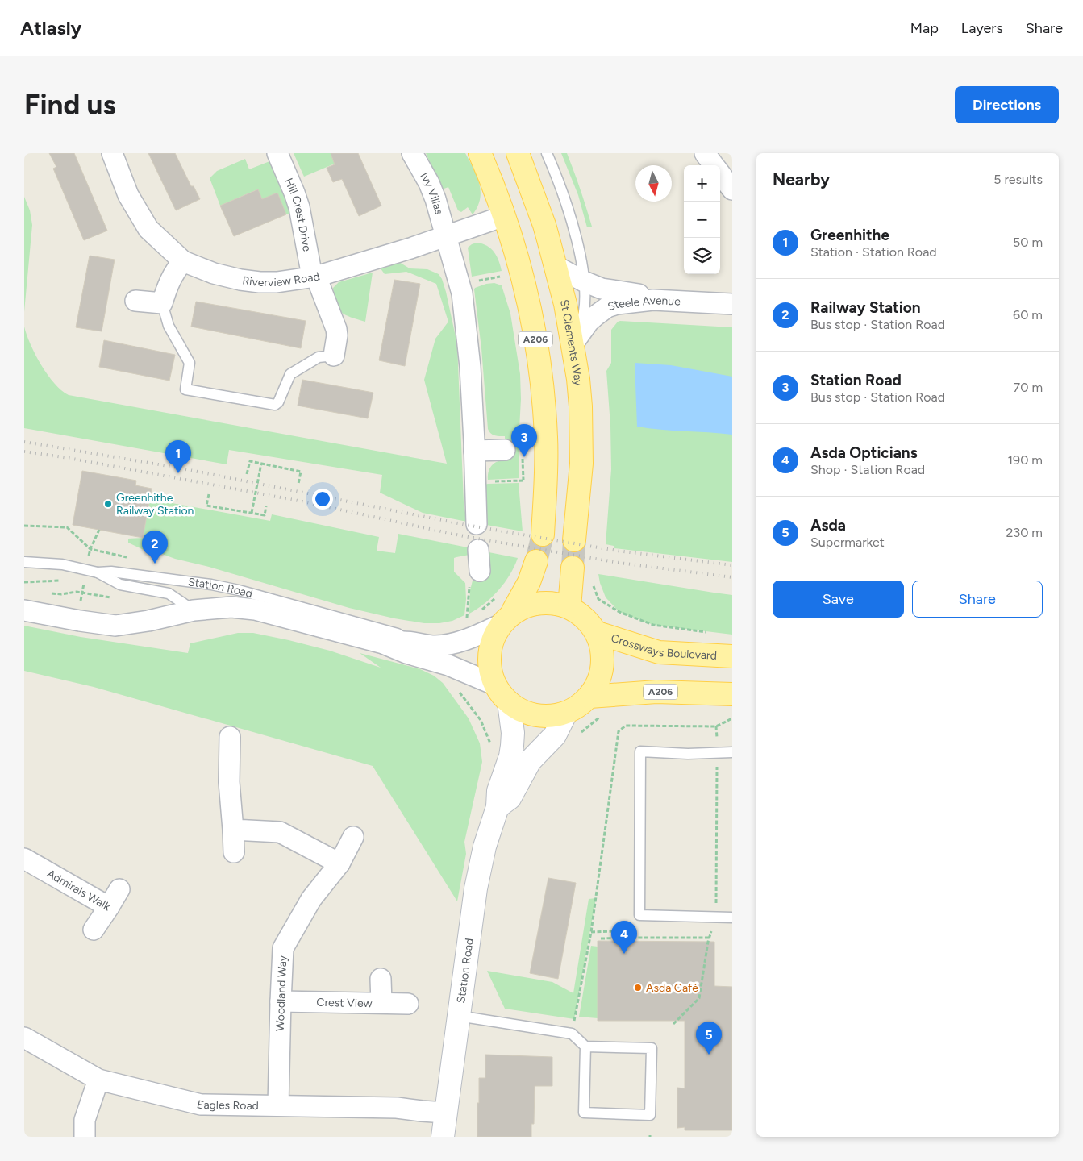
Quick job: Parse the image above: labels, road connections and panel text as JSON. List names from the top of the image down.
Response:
{
  "streets": {
    "main road": [
      "A206",
      "St Clements Way",
      "Station Road",
      "Crossways Boulevard"
    ],
    "street": [
      "Ivy Villas",
      "Hill Crest Drive",
      "Riverview Road",
      "Steele Avenue",
      "Admirals Walk",
      "Woodland Way",
      "Crest View",
      "Eagles Road"
    ]
  },
  "crossings": [
    ["Ivy Villas", "Riverview Road"],
    ["Hill Crest Drive", "Riverview Road"],
    ["Riverview Road", "A206"],
    ["Steele Avenue", "St Clements Way"],
    ["A206", "Station Road"],
    ["A206", "Crossways Boulevard"],
    ["Station Road", "Crossways Boulevard"],
    ["Station Road", "Eagles Road"],
    ["Woodland Way", "Crest View"],
    ["Woodland Way", "Eagles Road"]
  ],
  "places": ["Greenhithe Railway Station", "Asda Café"],
  "north": "bottom",
  "page": {
    "header": "Atlasly",
    "nav": ["Map", "Layers", "Share"],
    "buttons": [
      "Directions",
      ["Save", "Share"]
    ],
    "title": "Find us",
    "heading": ["Nearby", "5 results"],
    "map_buttons": ["+", "−"],
    "list": [
      {
        "mark": "1",
        "name": "Greenhithe",
        "note": "Station · Station Road",
        "value": "50 m"
      },
      {
        "mark": "2",
        "name": "Railway Station",
        "note": "Bus stop · Station Road",
        "value": "60 m"
      },
      {
        "mark": "3",
        "name": "Station Road",
        "note": "Bus stop · Station Road",
        "value": "70 m"
      },
      {
        "mark": "4",
        "name": "Asda Opticians",
        "note": "Shop · Station Road",
        "value": "190 m"
      },
      {
        "mark": "5",
        "name": "Asda",
        "note": "Supermarket",
        "value": "230 m"
      }
    ],
    "pins": [
      "3",
      "1",
      "2",
      "4",
      "5"
    ]
  }
}
